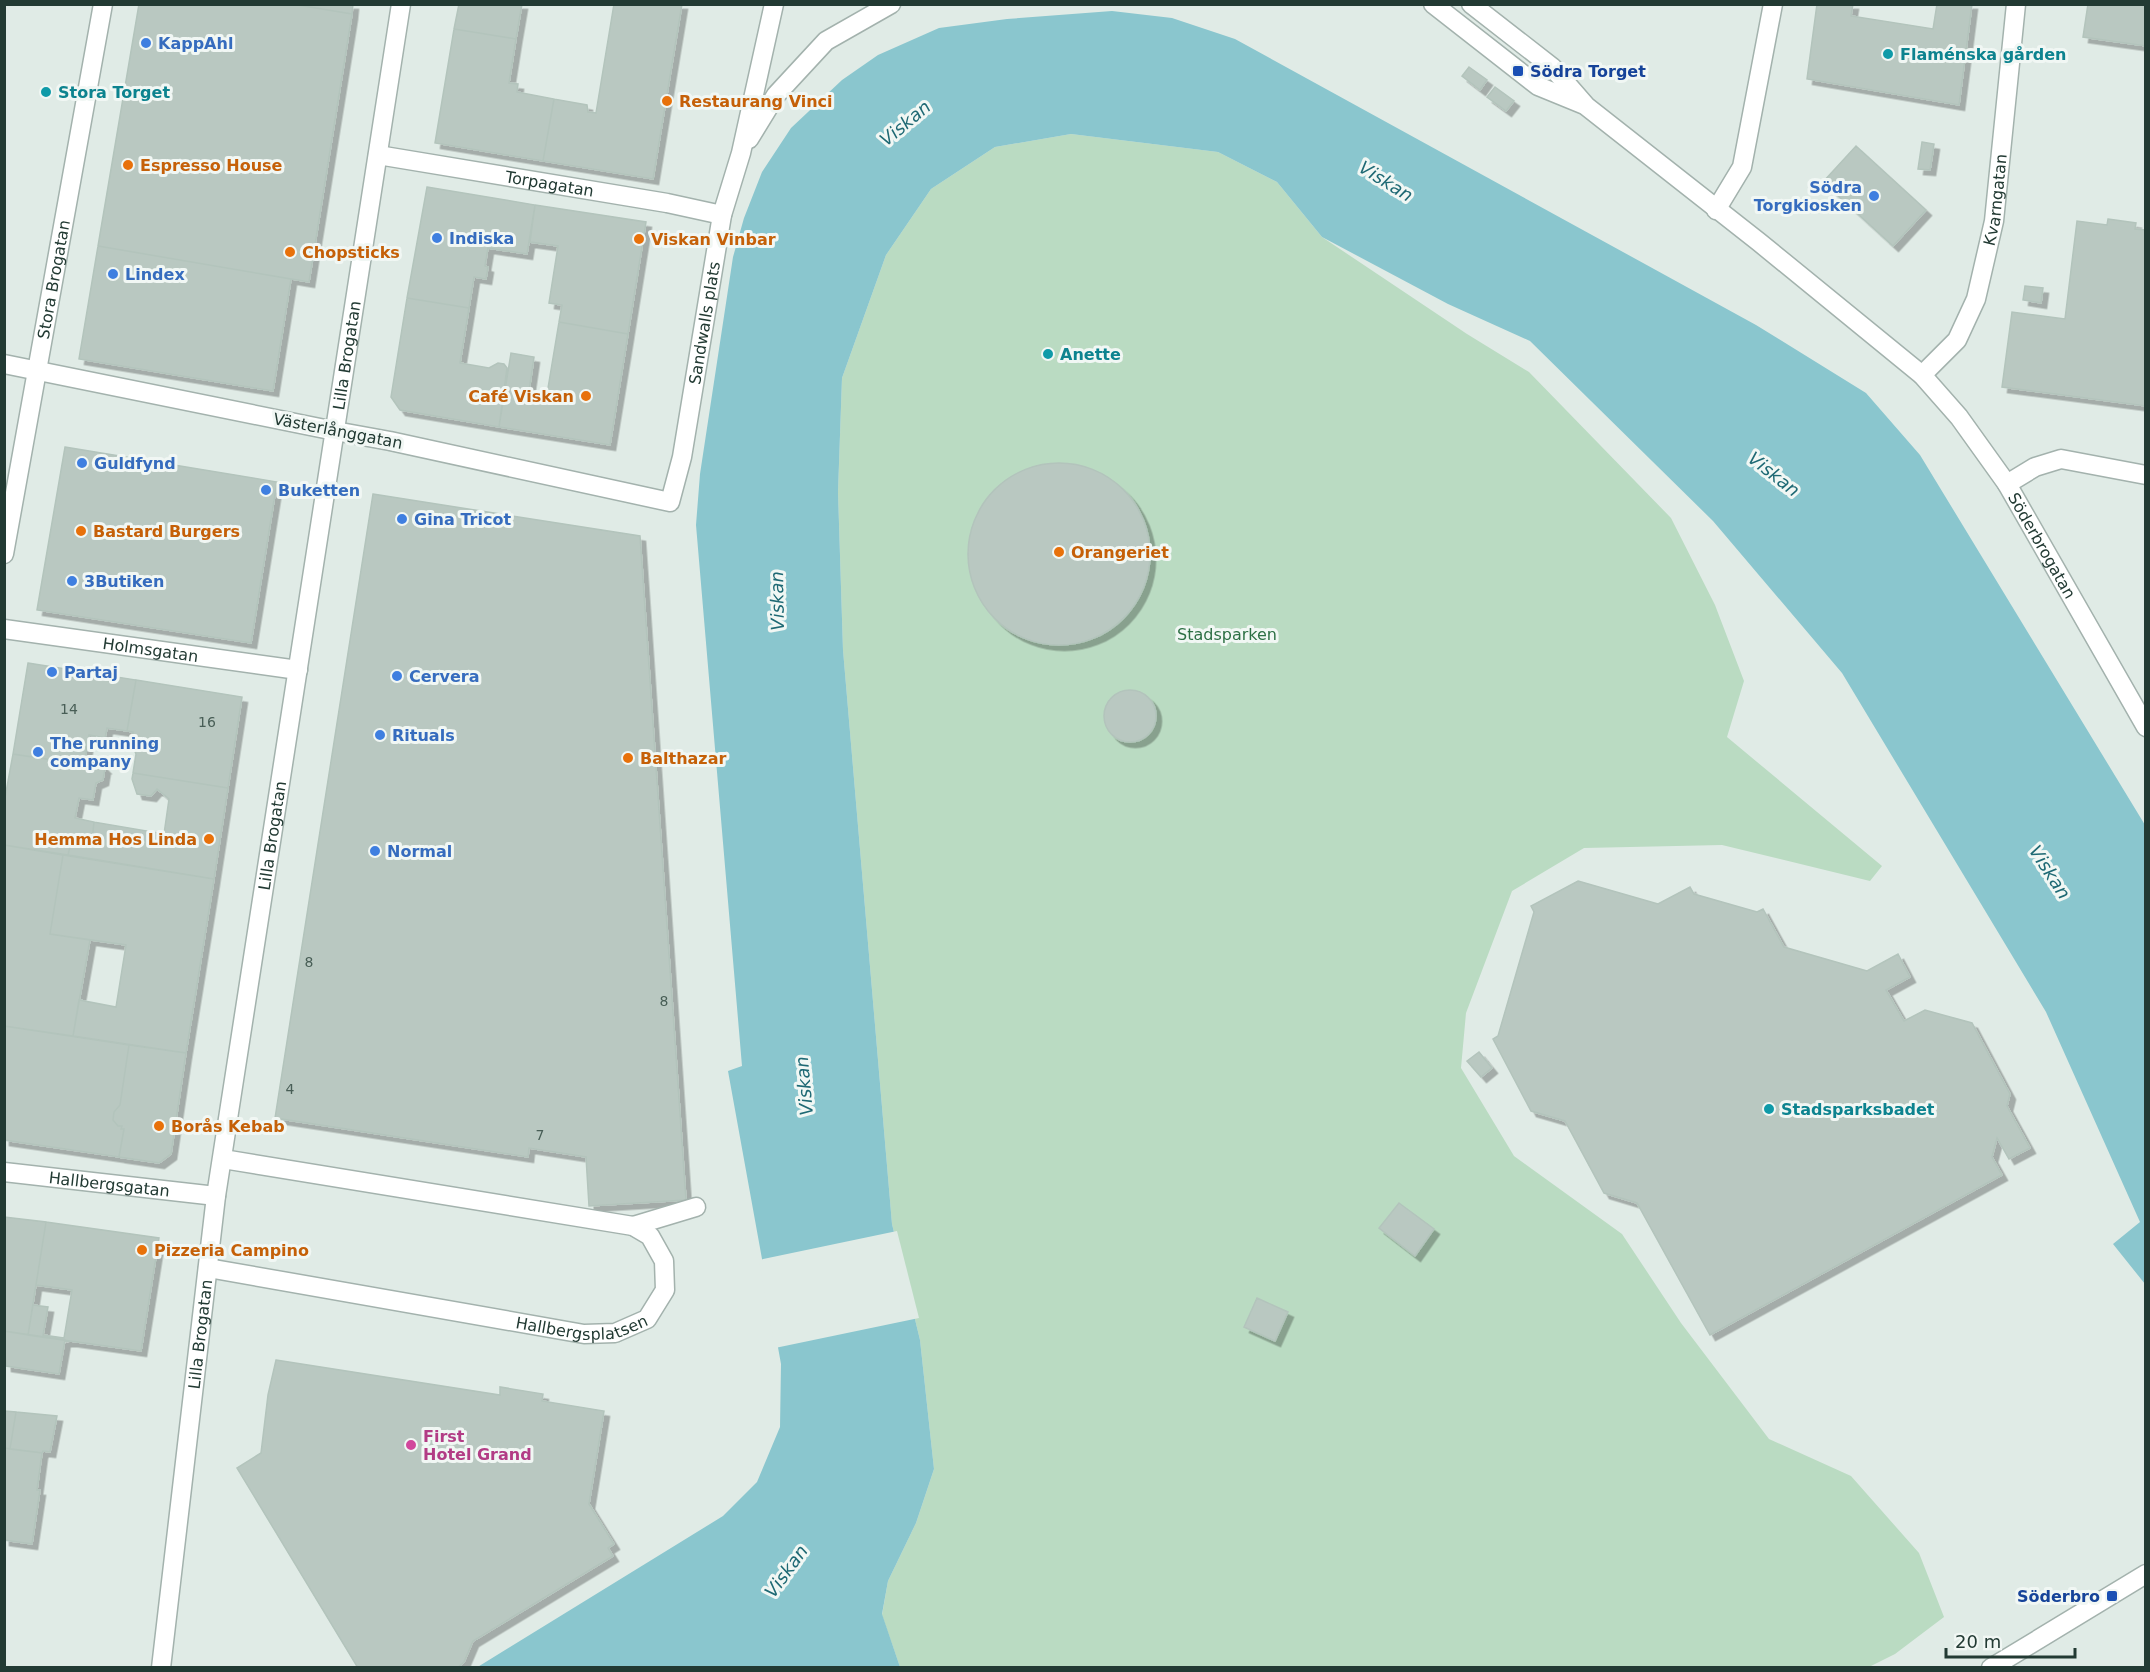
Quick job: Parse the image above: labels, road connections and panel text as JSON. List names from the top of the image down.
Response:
{
  "streets": {
    "street": [
      "Torpagatan",
      "Kvarngatan",
      "Stora Brogatan",
      "Sandwalls plats",
      "Lilla Brogatan",
      "Västerlånggatan",
      "Söderbrogatan",
      "Holmsgatan",
      "Hallbergsgatan",
      "Hallbergsplatsen"
    ]
  },
  "crossings": [
    ["Torpagatan", "Sandwalls plats"],
    ["Torpagatan", "Lilla Brogatan"],
    ["Kvarngatan", "Söderbrogatan"],
    ["Stora Brogatan", "Västerlånggatan"],
    ["Sandwalls plats", "Västerlånggatan"],
    ["Lilla Brogatan", "Västerlånggatan"],
    ["Lilla Brogatan", "Holmsgatan"],
    ["Lilla Brogatan", "Hallbergsgatan"],
    ["Lilla Brogatan", "Hallbergsplatsen"]
  ],
  "water": ["Viskan"],
  "parks": ["Stadsparken"],
  "places": {
    "other": [
      "KappAhl",
      "Flaménska gården",
      "Stora Torget",
      "Restaurang Vinci",
      "Espresso House",
      "Södra Torgkiosken",
      "Indiska",
      "Viskan Vinbar",
      "Chopsticks",
      "Lindex",
      "Anette",
      "Café Viskan",
      "Guldfynd",
      "Buketten",
      "Gina Tricot",
      "Bastard Burgers",
      "Orangeriet",
      "3Butiken",
      "Partaj",
      "Cervera",
      "Rituals",
      "The running company",
      "Balthazar",
      "Hemma Hos Linda",
      "Normal",
      "Stadsparksbadet",
      "Borås Kebab",
      "Pizzeria Campino",
      "First Hotel Grand"
    ],
    "transit": ["Södra Torget", "Söderbro"]
  },
  "house_numbers": [
    "14",
    "16",
    "8",
    "8",
    "4",
    "7"
  ],
  "scale_bar": "20 m"
}
